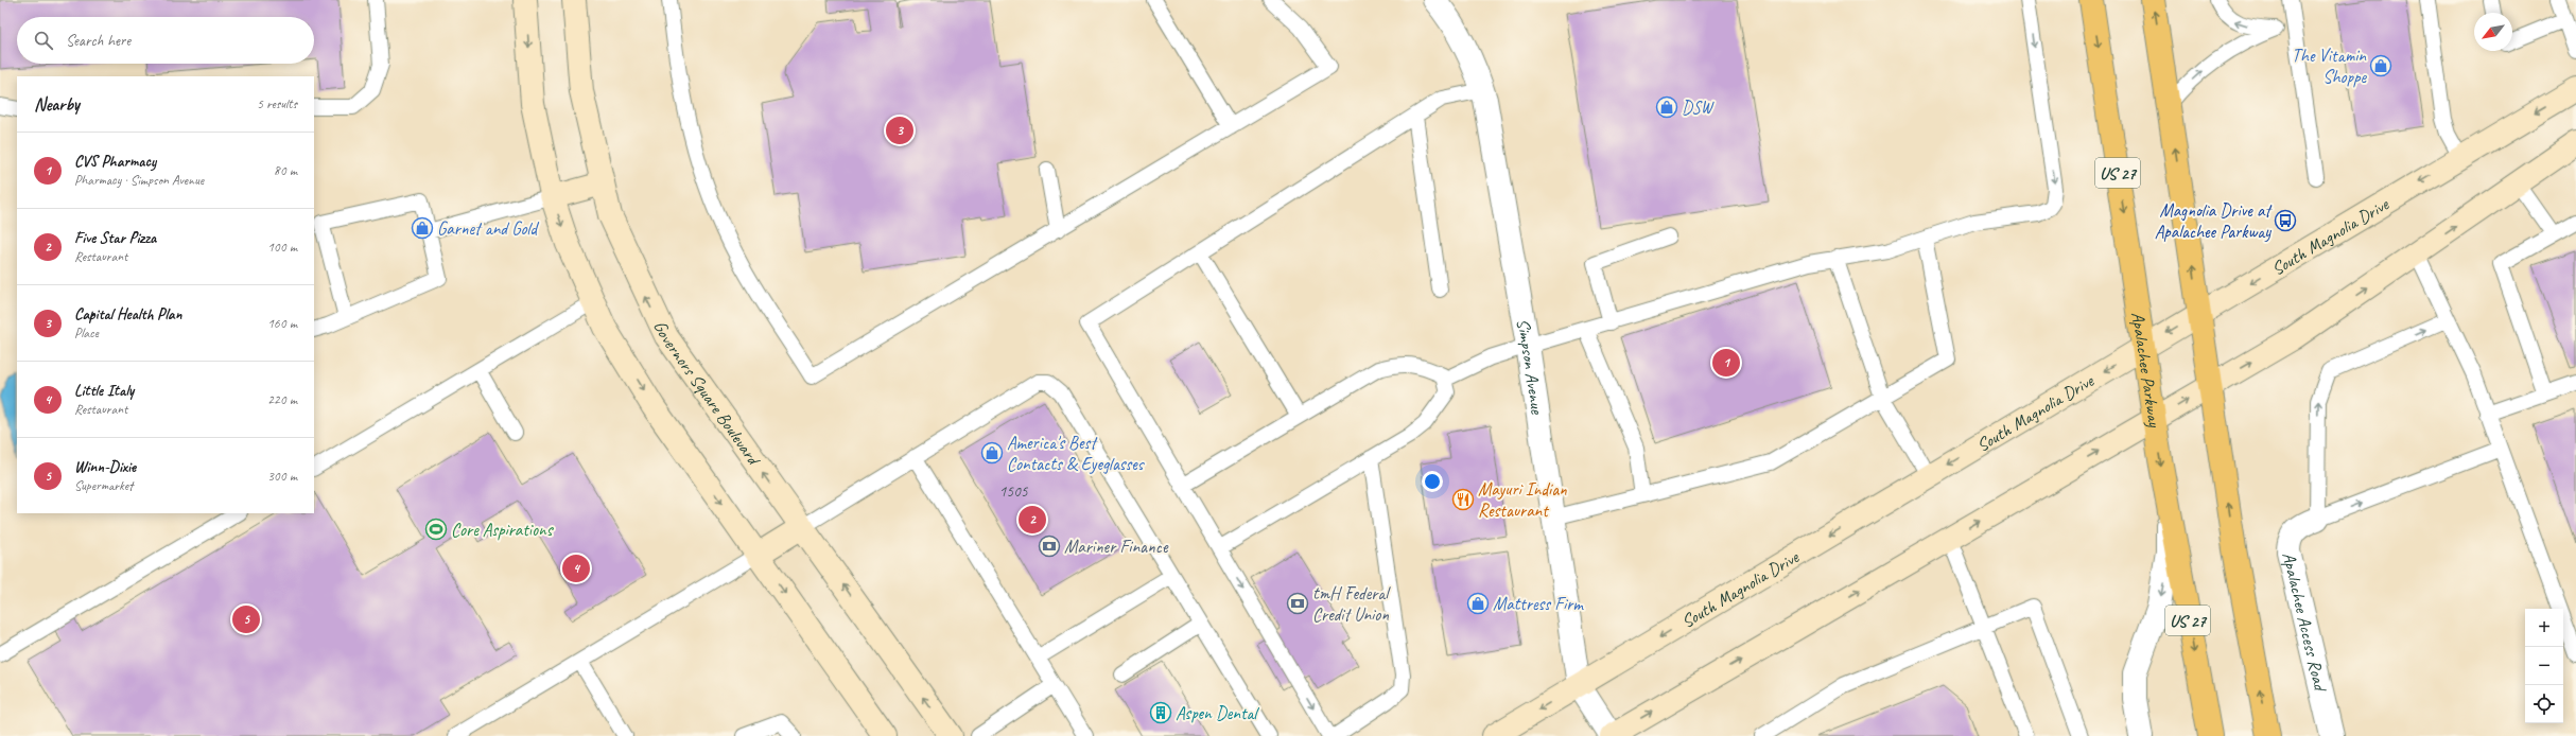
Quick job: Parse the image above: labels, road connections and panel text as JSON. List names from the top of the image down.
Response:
{
  "streets": {
    "main road": [
      "US 27",
      "South Magnolia Drive",
      "Apalachee Parkway",
      "Governors Square Boulevard"
    ],
    "street": ["Simpson Avenue", "Apalachee Access Road"]
  },
  "crossings": [
    ["South Magnolia Drive", "Simpson Avenue"],
    ["South Magnolia Drive", "Apalachee Parkway"]
  ],
  "places": {
    "shop": [
      "The Vitamin Shoppe",
      "DSW",
      "Garnet and Gold",
      "America's Best Contacts & Eyeglasses",
      "Mattress Firm"
    ],
    "bus stop": ["Magnolia Drive at Apalachee Parkway"],
    "restaurant": ["Mayuri Indian Restaurant"],
    "sports": ["Core Aspirations"],
    "bank": ["Mariner Finance", "tmH Federal Credit Union"],
    "building": ["Aspen Dental"]
  },
  "house_numbers": ["1505"],
  "north": "bottom left",
  "page": {
    "search": "Search here",
    "heading": ["Nearby", "5 results"],
    "pins": [
      "3",
      "1",
      "2",
      "4",
      "5"
    ],
    "list": [
      {
        "mark": "1",
        "name": "CVS Pharmacy",
        "note": "Pharmacy · Simpson Avenue",
        "value": "80 m"
      },
      {
        "mark": "2",
        "name": "Five Star Pizza",
        "note": "Restaurant",
        "value": "100 m"
      },
      {
        "mark": "3",
        "name": "Capital Health Plan",
        "note": "Place",
        "value": "160 m"
      },
      {
        "mark": "4",
        "name": "Little Italy",
        "note": "Restaurant",
        "value": "220 m"
      },
      {
        "mark": "5",
        "name": "Winn-Dixie",
        "note": "Supermarket",
        "value": "300 m"
      }
    ],
    "map_buttons": ["+", "−"]
  }
}
